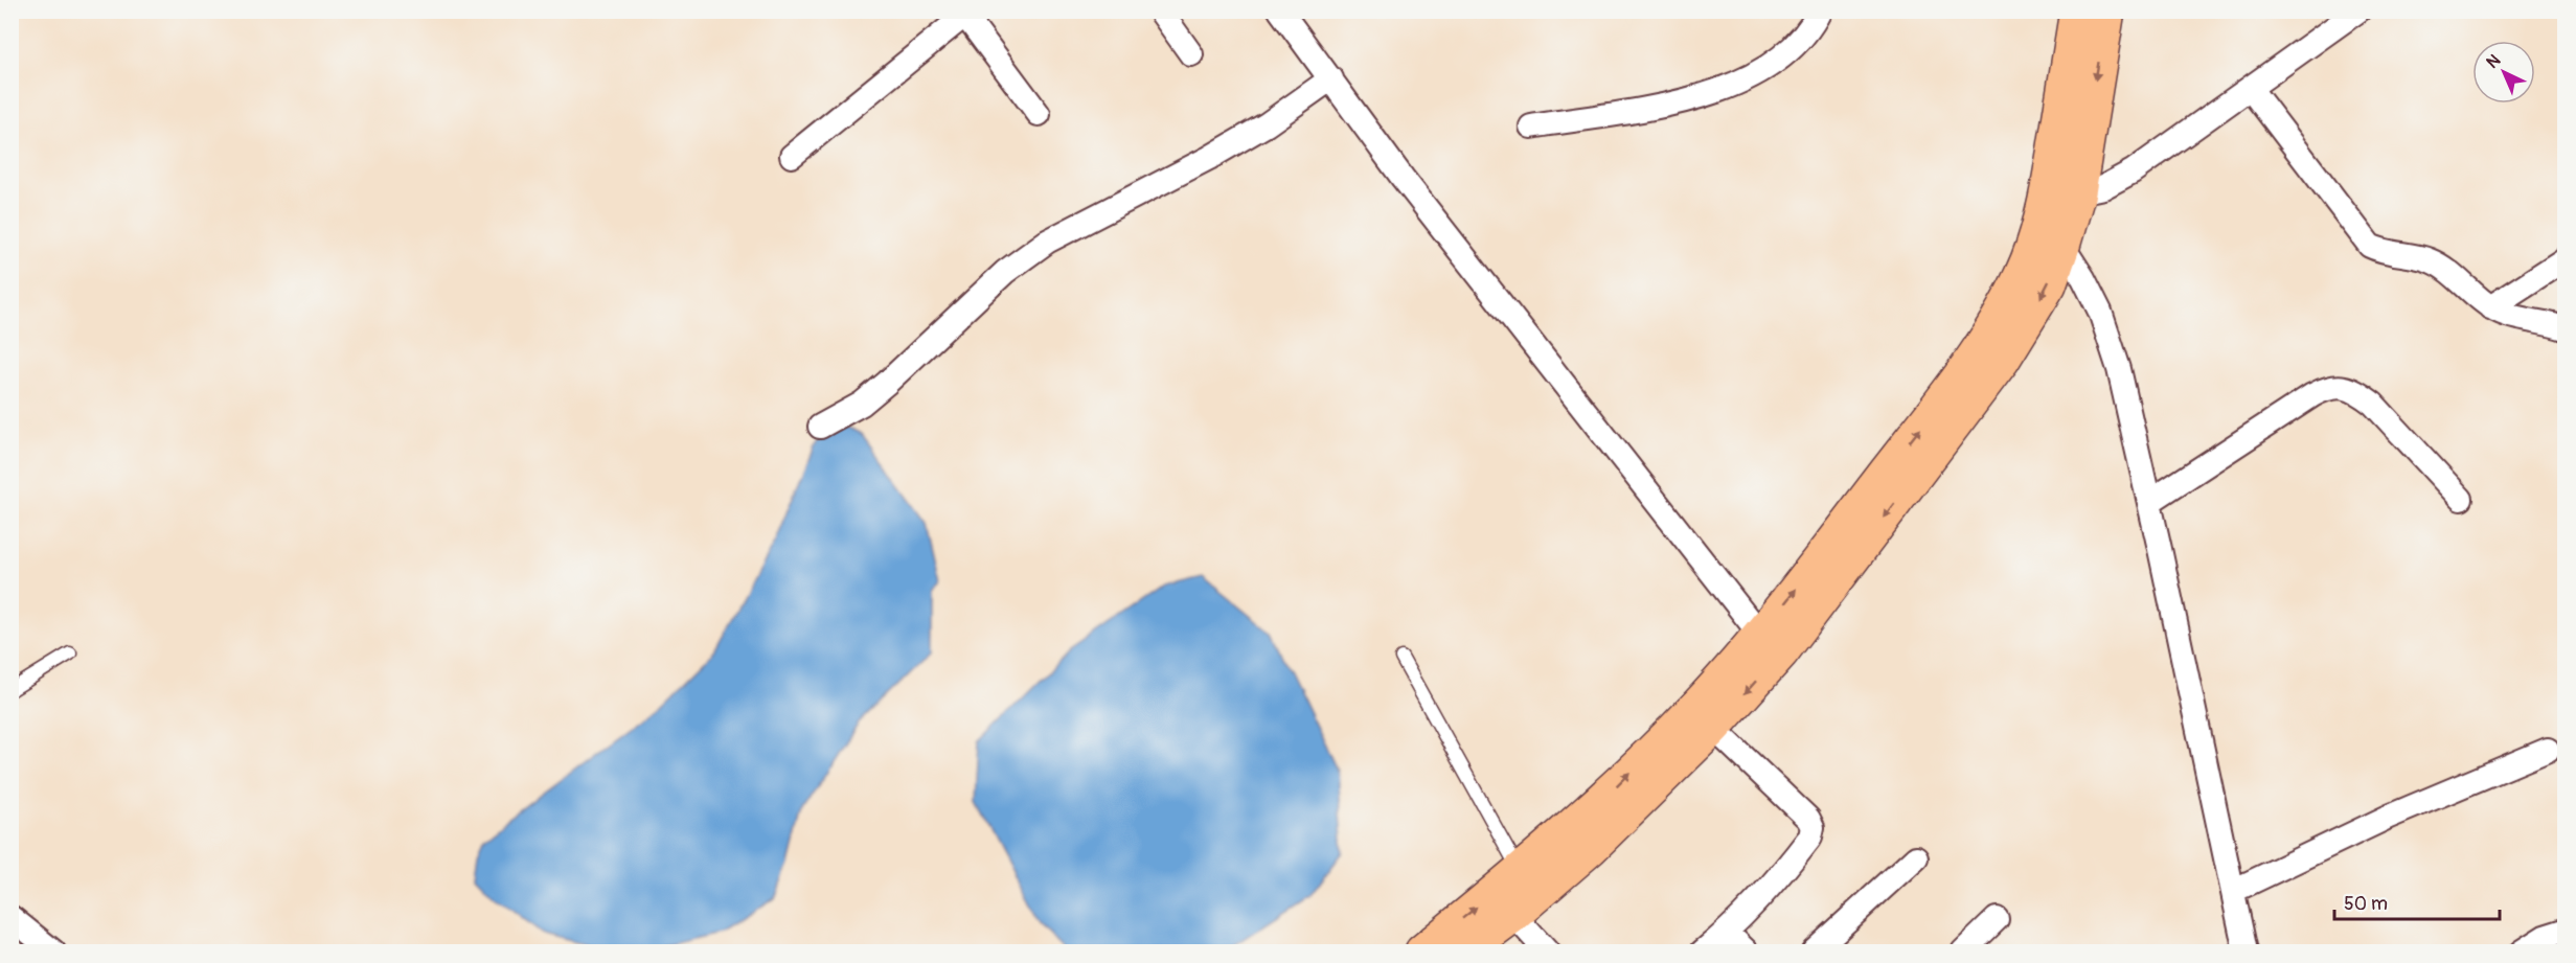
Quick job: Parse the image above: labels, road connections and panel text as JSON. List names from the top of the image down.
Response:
{
  "scale_bar": "50 m",
  "north": "top left"
}
